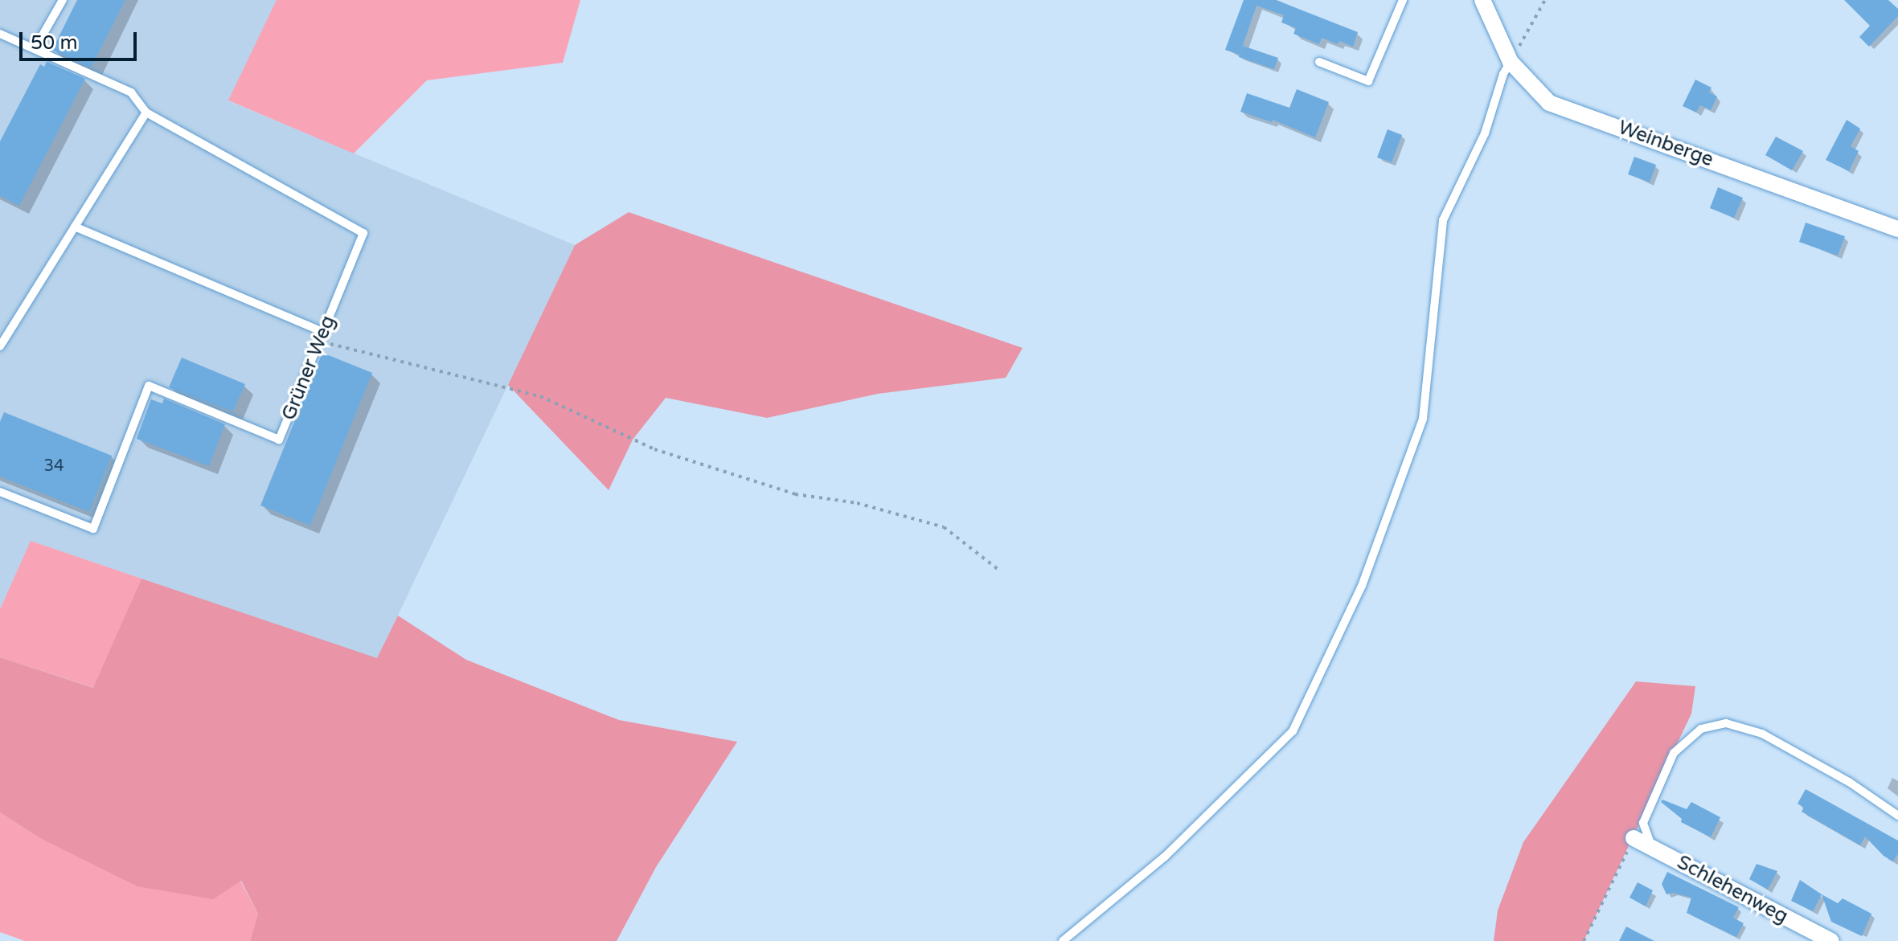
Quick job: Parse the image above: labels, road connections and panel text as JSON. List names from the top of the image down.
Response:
{
  "streets": {
    "street": ["Weinberge", "Schlehenweg"],
    "lane": ["Grüner Weg"]
  },
  "house_numbers": ["34"],
  "scale_bar": "50 m"
}
